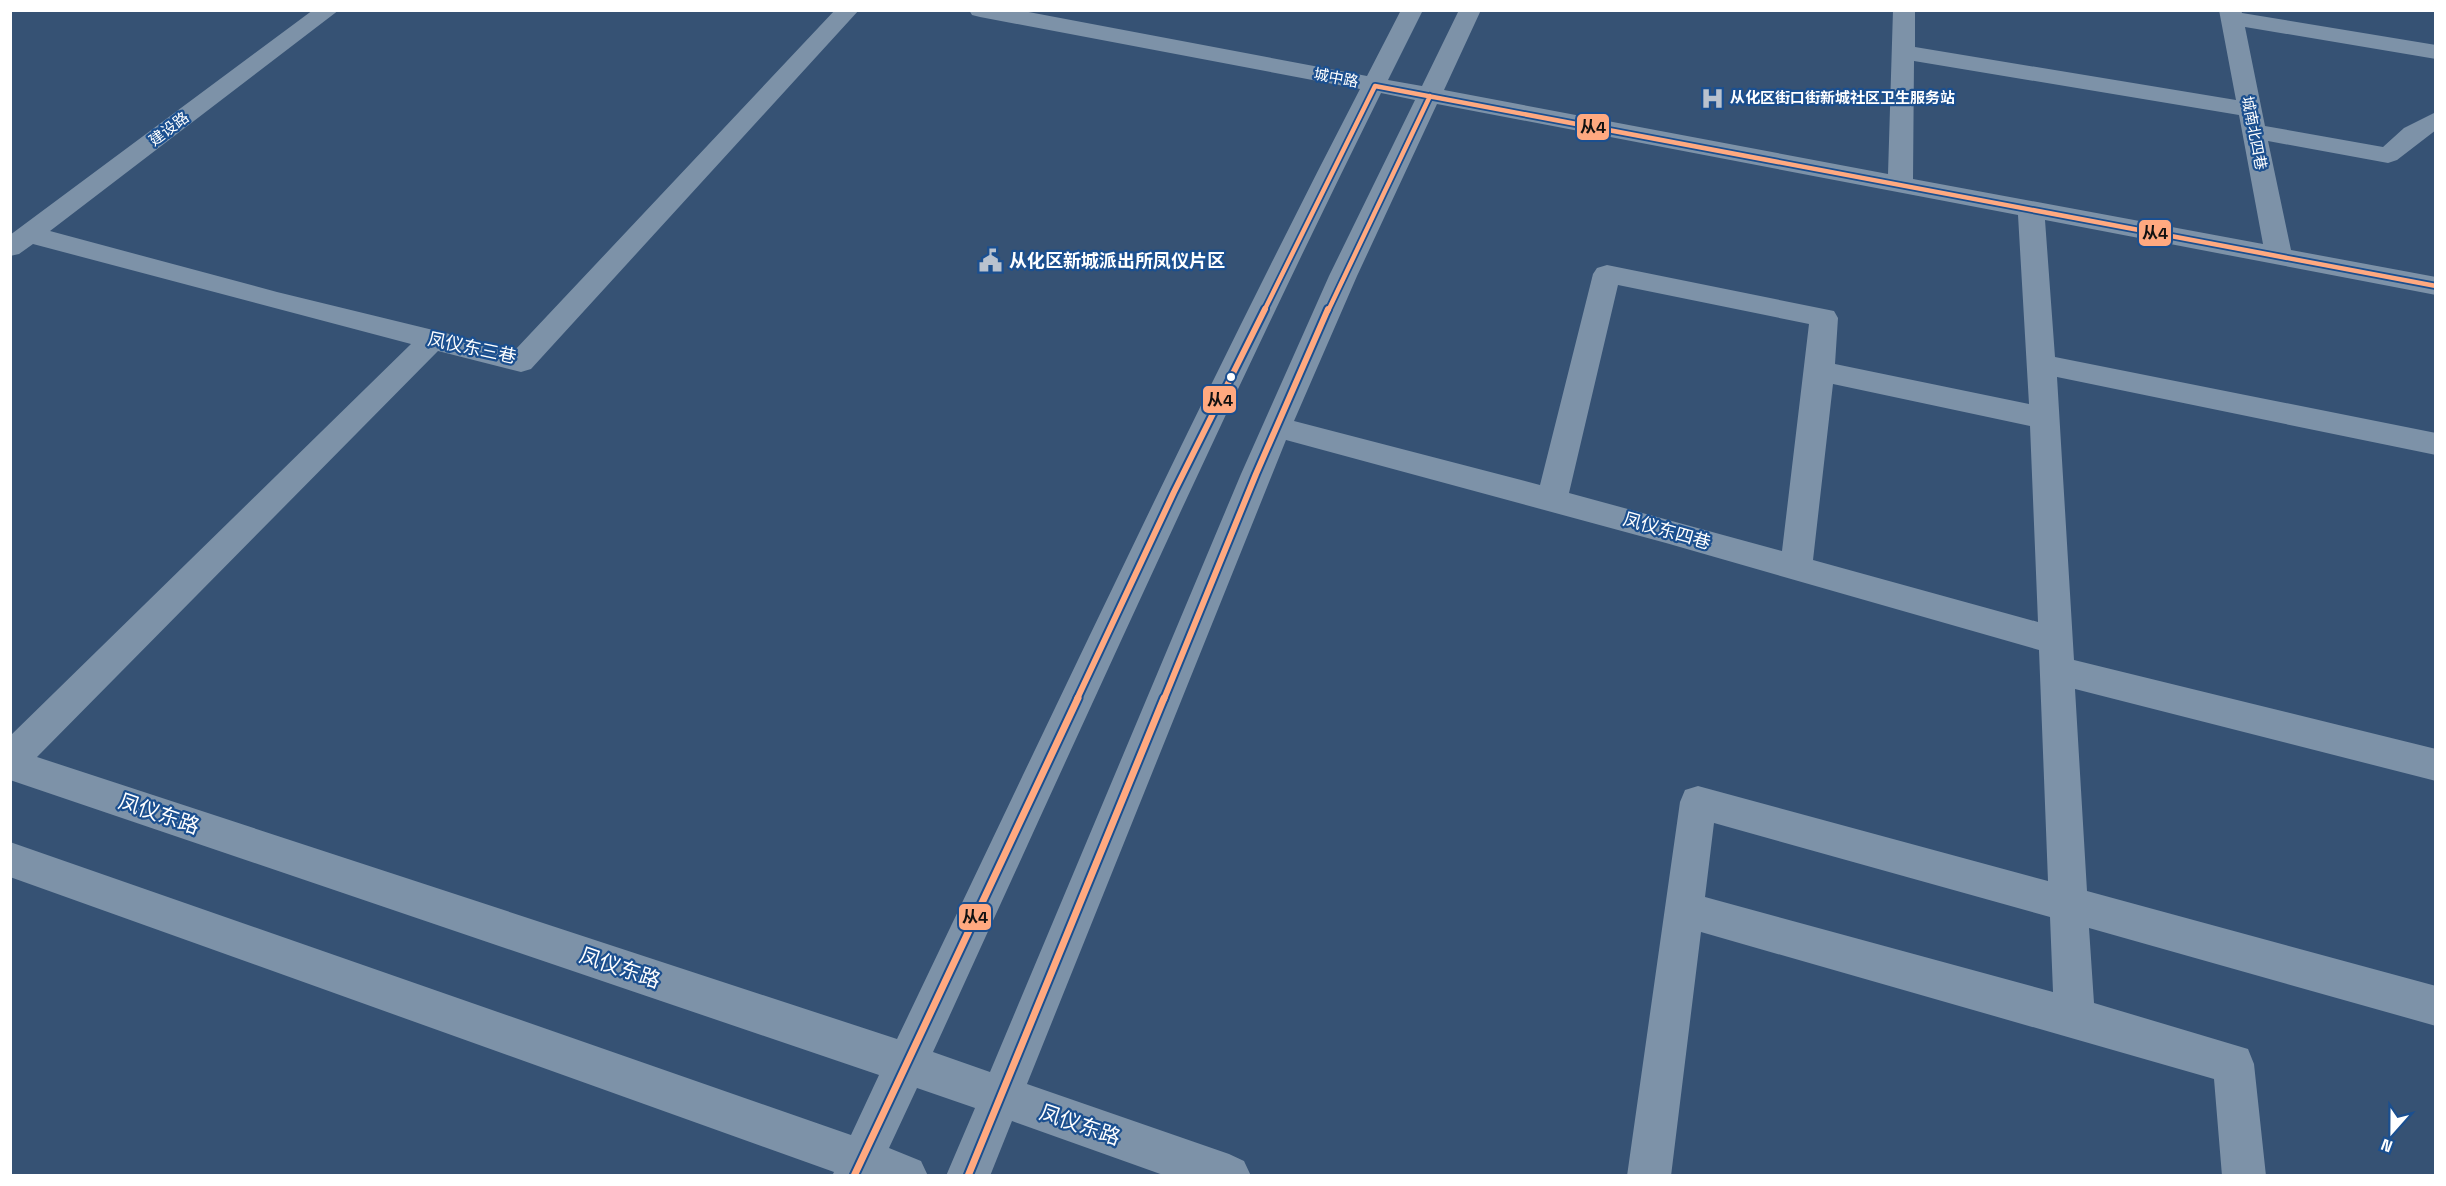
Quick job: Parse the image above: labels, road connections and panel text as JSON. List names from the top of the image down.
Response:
{
  "streets": {
    "street": [
      "城中路",
      "建设路",
      "城南北四巷",
      "凤仪东三巷",
      "凤仪东四巷",
      "凤仪东路"
    ]
  },
  "crossings": [
    ["城中路", "城南北四巷"],
    ["建设路", "凤仪东三巷"]
  ],
  "places": {
    "hospital": ["从化区街口街新城社区卫生服务站"],
    "public building": ["从化区新城派出所凤仪片区"]
  },
  "lines": ["transit line 从4"],
  "north": "bottom"
}
